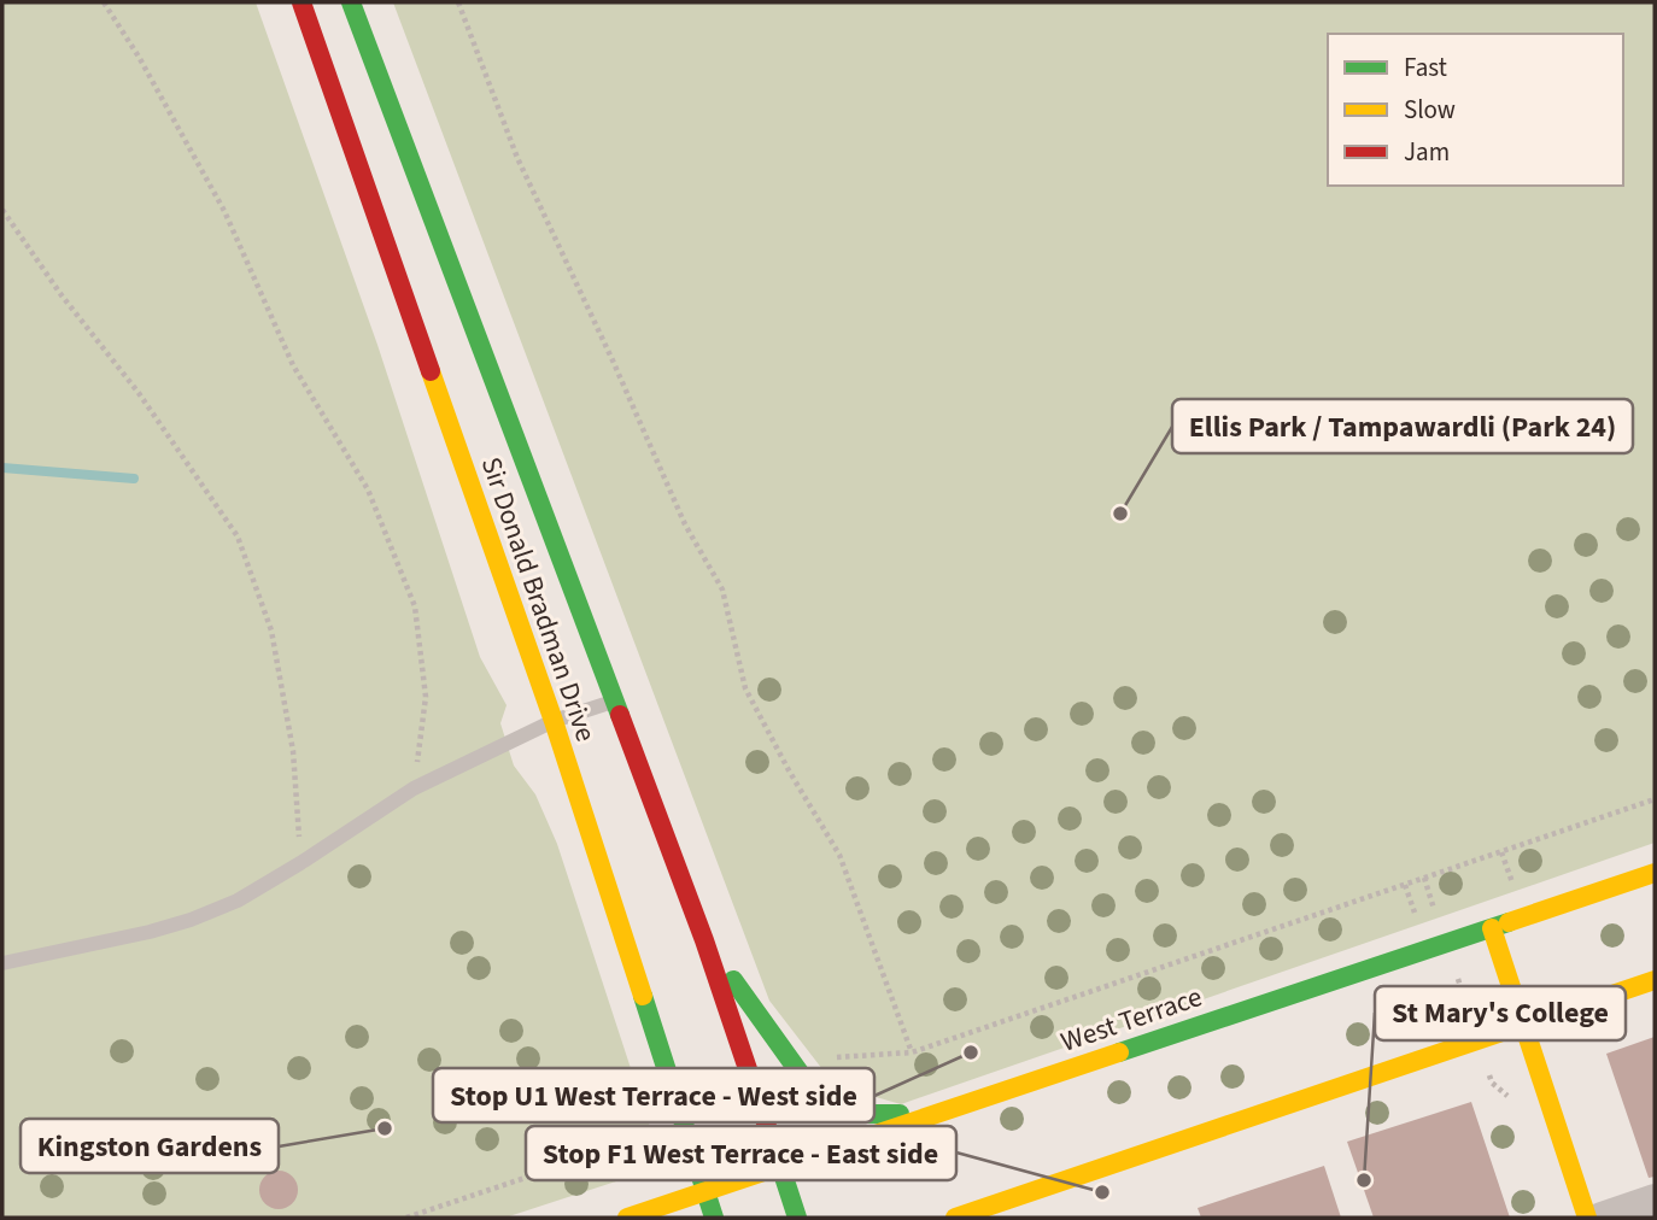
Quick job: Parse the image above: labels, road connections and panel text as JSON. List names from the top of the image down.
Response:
{
  "streets": {
    "main road": ["Sir Donald Bradman Drive", "West Terrace"]
  },
  "crossings": [
    ["Sir Donald Bradman Drive", "West Terrace"]
  ],
  "places": [
    "Ellis Park / Tampawardli (Park 24)",
    "Stop U1 West Terrace - West side",
    "Kingston Gardens",
    "St Mary's College",
    "Stop F1 West Terrace - East side"
  ],
  "legend": ["Fast", "Slow", "Jam"]
}
